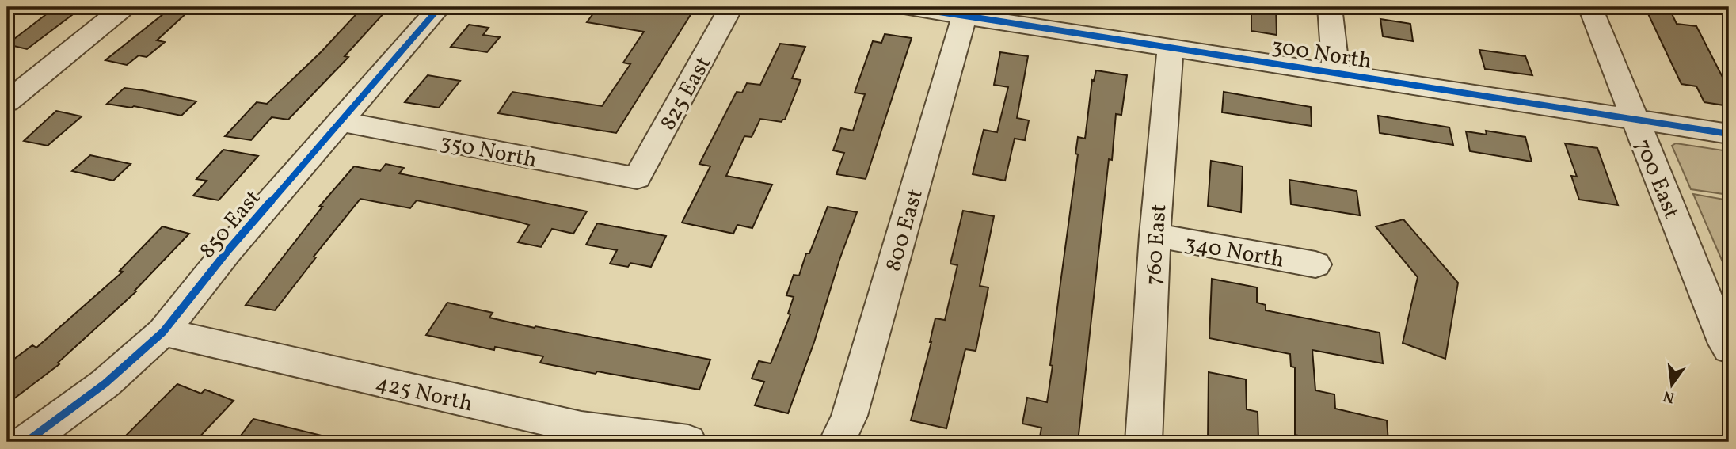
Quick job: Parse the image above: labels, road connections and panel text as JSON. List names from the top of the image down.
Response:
{
  "streets": {
    "street": [
      "300 North",
      "825 East",
      "350 North",
      "700 East",
      "850 East",
      "800 East",
      "760 East",
      "340 North",
      "425 North"
    ]
  },
  "crossings": [
    ["300 North", "700 East"],
    ["300 North", "800 East"],
    ["300 North", "760 East"],
    ["825 East", "350 North"],
    ["350 North", "850 East"],
    ["850 East", "425 North"],
    ["760 East", "340 North"]
  ],
  "north": "bottom"
}
